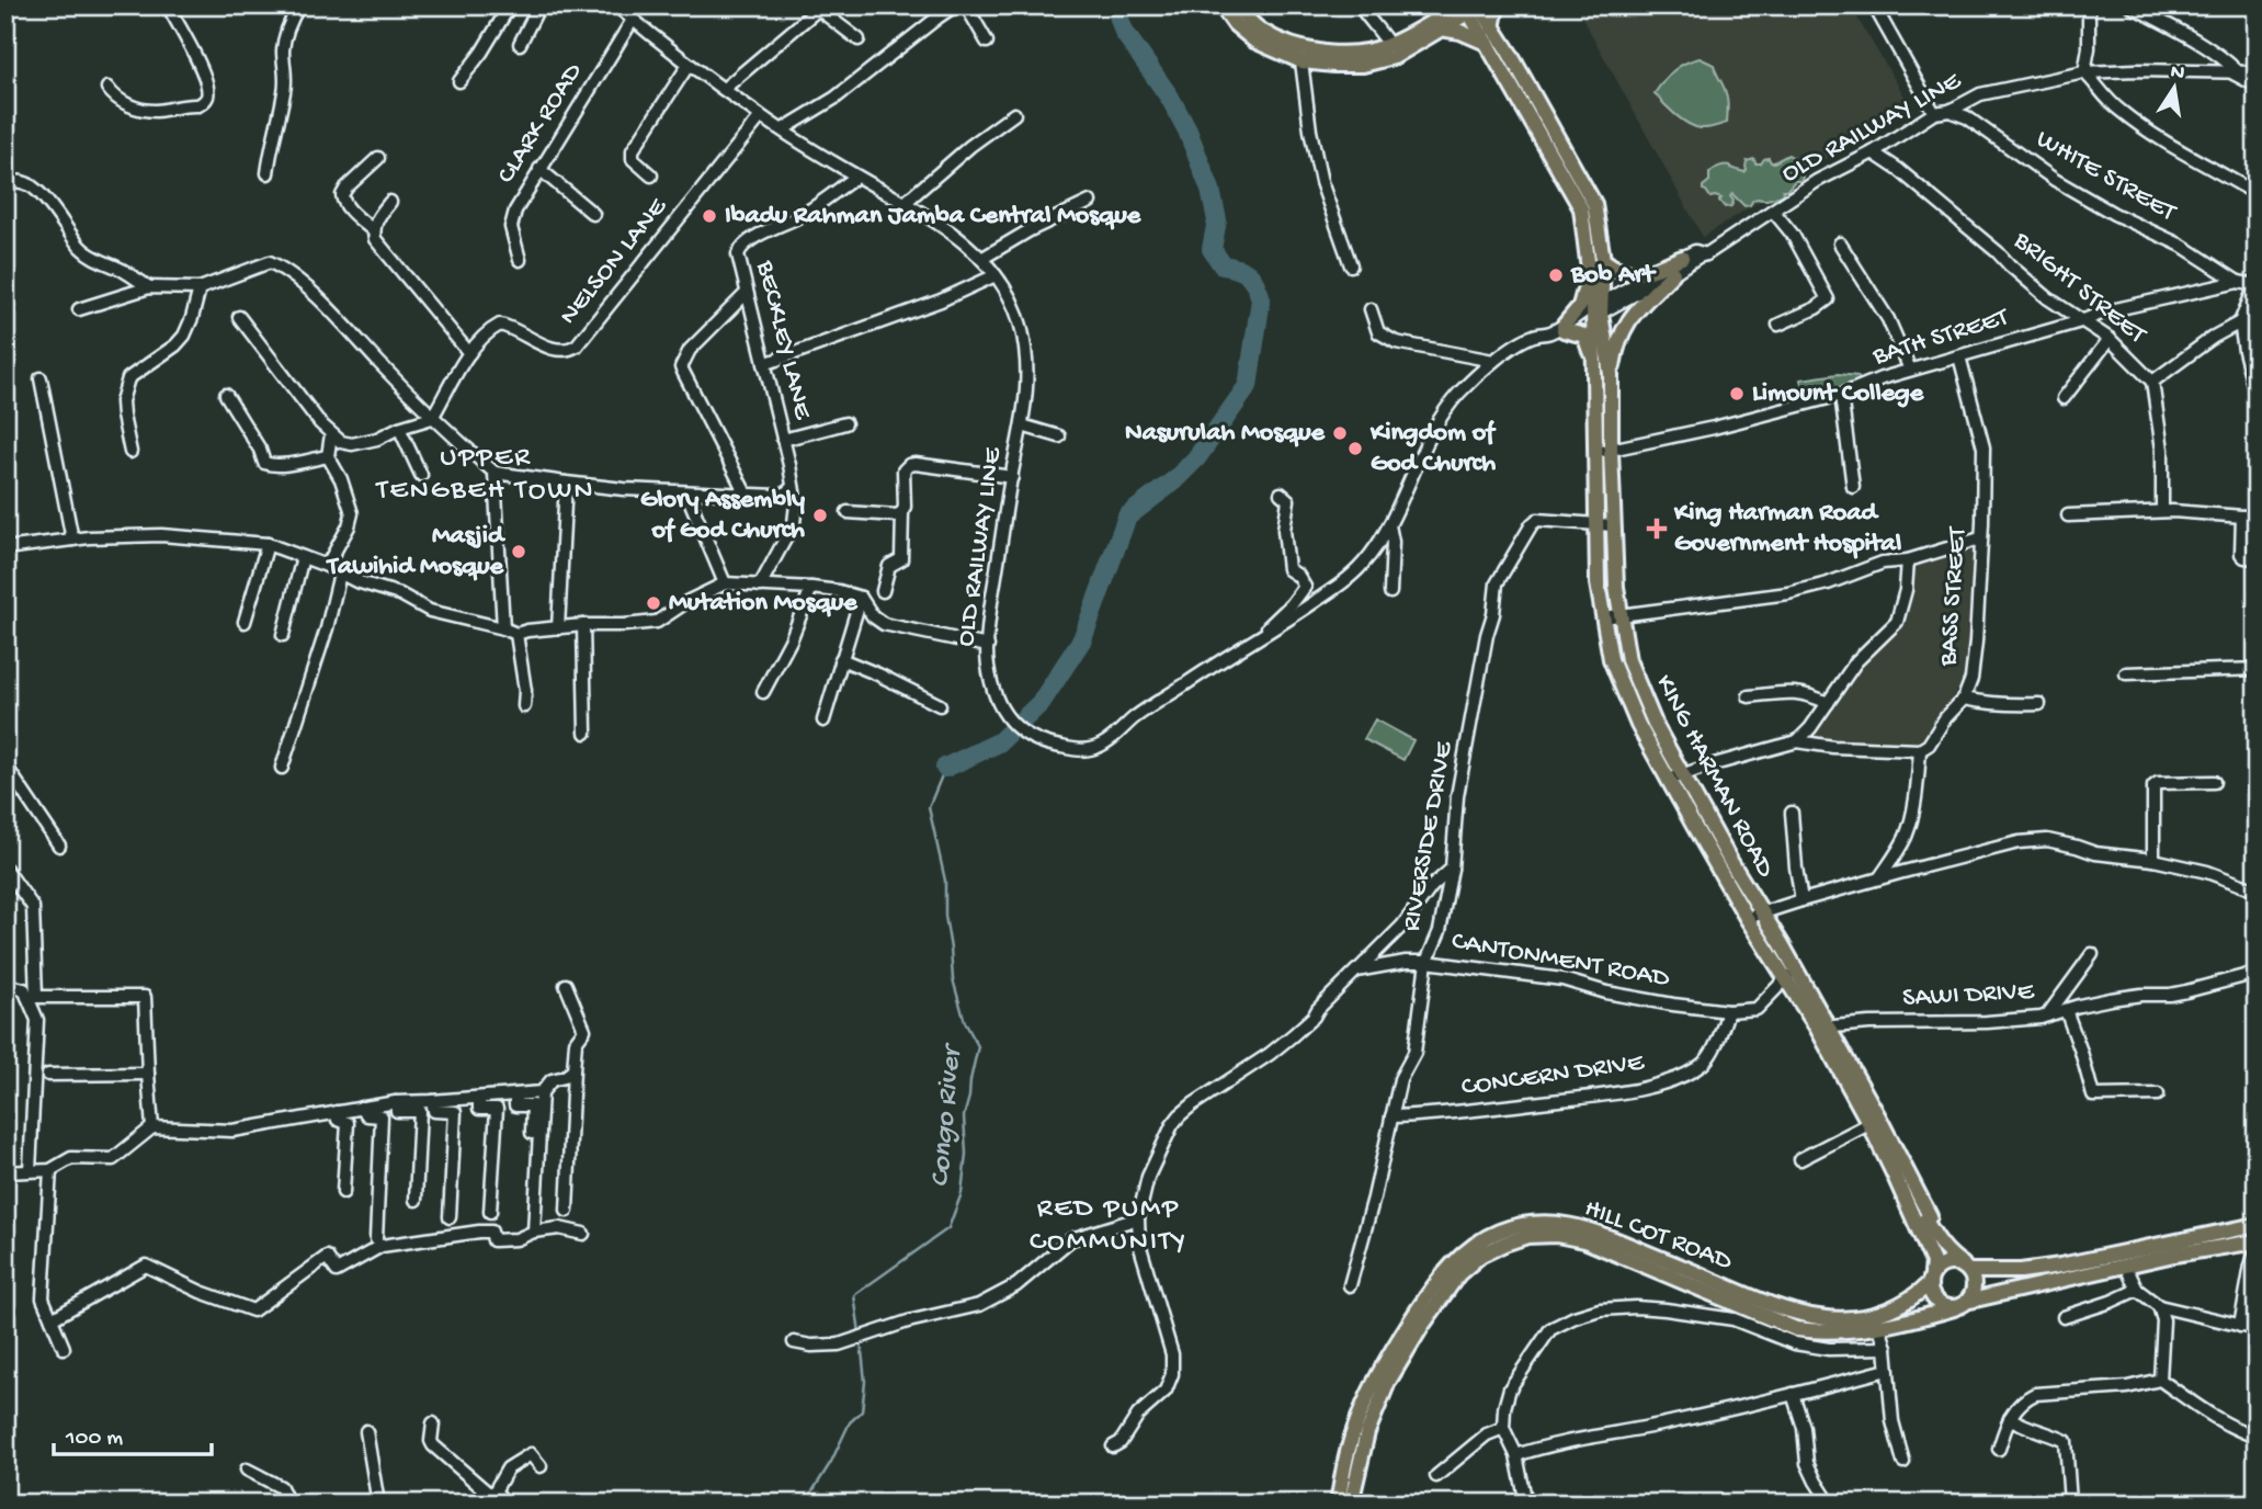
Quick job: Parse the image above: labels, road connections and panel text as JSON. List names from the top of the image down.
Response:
{
  "streets": {
    "main road": ["KING HARMAN ROAD", "HILL COT ROAD"],
    "street": [
      "CLARK ROAD",
      "OLD RAILWAY LINE",
      "WHITE STREET",
      "NELSON LANE",
      "BRIGHT STREET",
      "BATH STREET",
      "BECKLEY LANE",
      "BASS STREET",
      "RIVERSIDE DRIVE",
      "CANTONMENT ROAD",
      "SAWI DRIVE",
      "CONCERN DRIVE"
    ]
  },
  "crossings": [
    ["CLARK ROAD", "OLD RAILWAY LINE"],
    ["OLD RAILWAY LINE", "WHITE STREET"],
    ["OLD RAILWAY LINE", "NELSON LANE"],
    ["OLD RAILWAY LINE", "BRIGHT STREET"],
    ["OLD RAILWAY LINE", "BECKLEY LANE"],
    ["OLD RAILWAY LINE", "KING HARMAN ROAD"],
    ["WHITE STREET", "BATH STREET"],
    ["BRIGHT STREET", "BATH STREET"],
    ["BATH STREET", "BASS STREET"],
    ["BATH STREET", "KING HARMAN ROAD"],
    ["KING HARMAN ROAD", "RIVERSIDE DRIVE"],
    ["KING HARMAN ROAD", "CANTONMENT ROAD"],
    ["KING HARMAN ROAD", "SAWI DRIVE"],
    ["KING HARMAN ROAD", "HILL COT ROAD"],
    ["RIVERSIDE DRIVE", "CANTONMENT ROAD"],
    ["RIVERSIDE DRIVE", "CONCERN DRIVE"],
    ["CANTONMENT ROAD", "CONCERN DRIVE"]
  ],
  "districts": ["UPPER TENGBEH TOWN", "RED PUMP COMMUNITY"],
  "water": ["Congo River"],
  "places": {
    "other": [
      "Ibadu Rahman Jamba Central Mosque",
      "Bob Art",
      "Limount College",
      "Nasurulah Mosque",
      "Kingdom of God Church",
      "Glory Assembly of God Church",
      "Masjid Tawihid Mosque",
      "Mutation Mosque"
    ],
    "health": ["King Harman Road Government Hospital"]
  },
  "scale_bar": "100 m",
  "north": "top"
}
